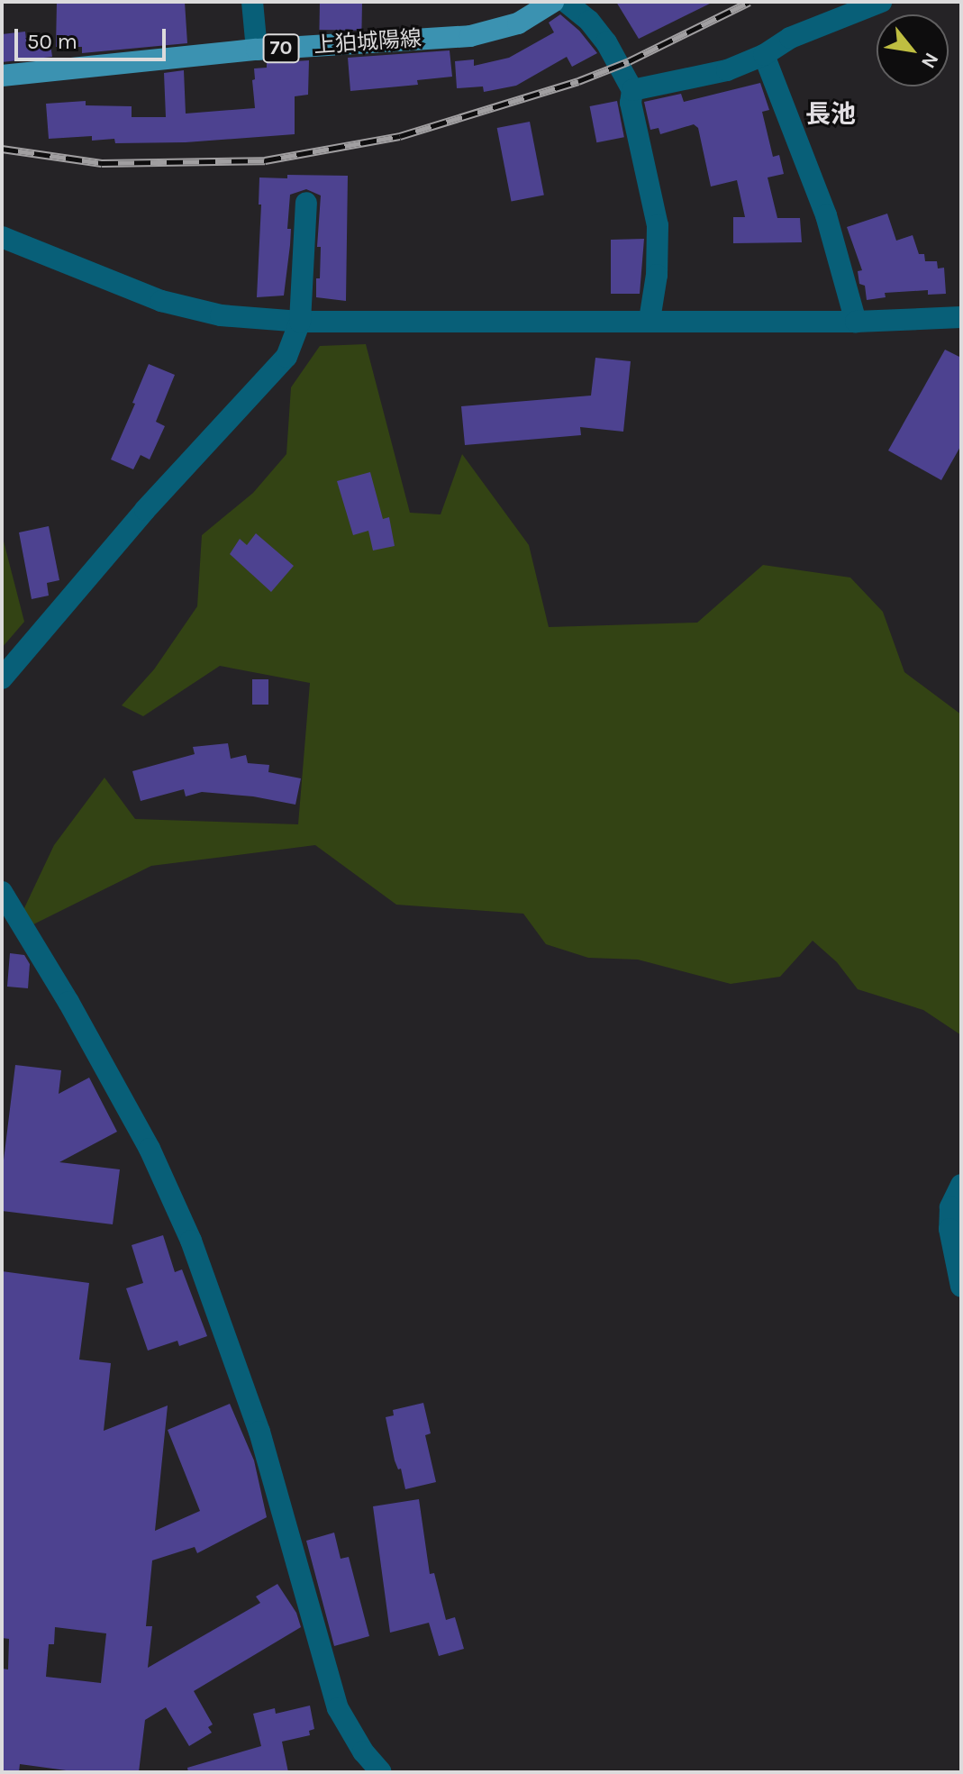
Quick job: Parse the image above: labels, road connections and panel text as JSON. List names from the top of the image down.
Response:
{
  "streets": {
    "main road": ["上狛城陽線", "70"]
  },
  "districts": ["長池"],
  "scale_bar": "50 m",
  "north": "bottom right"
}
